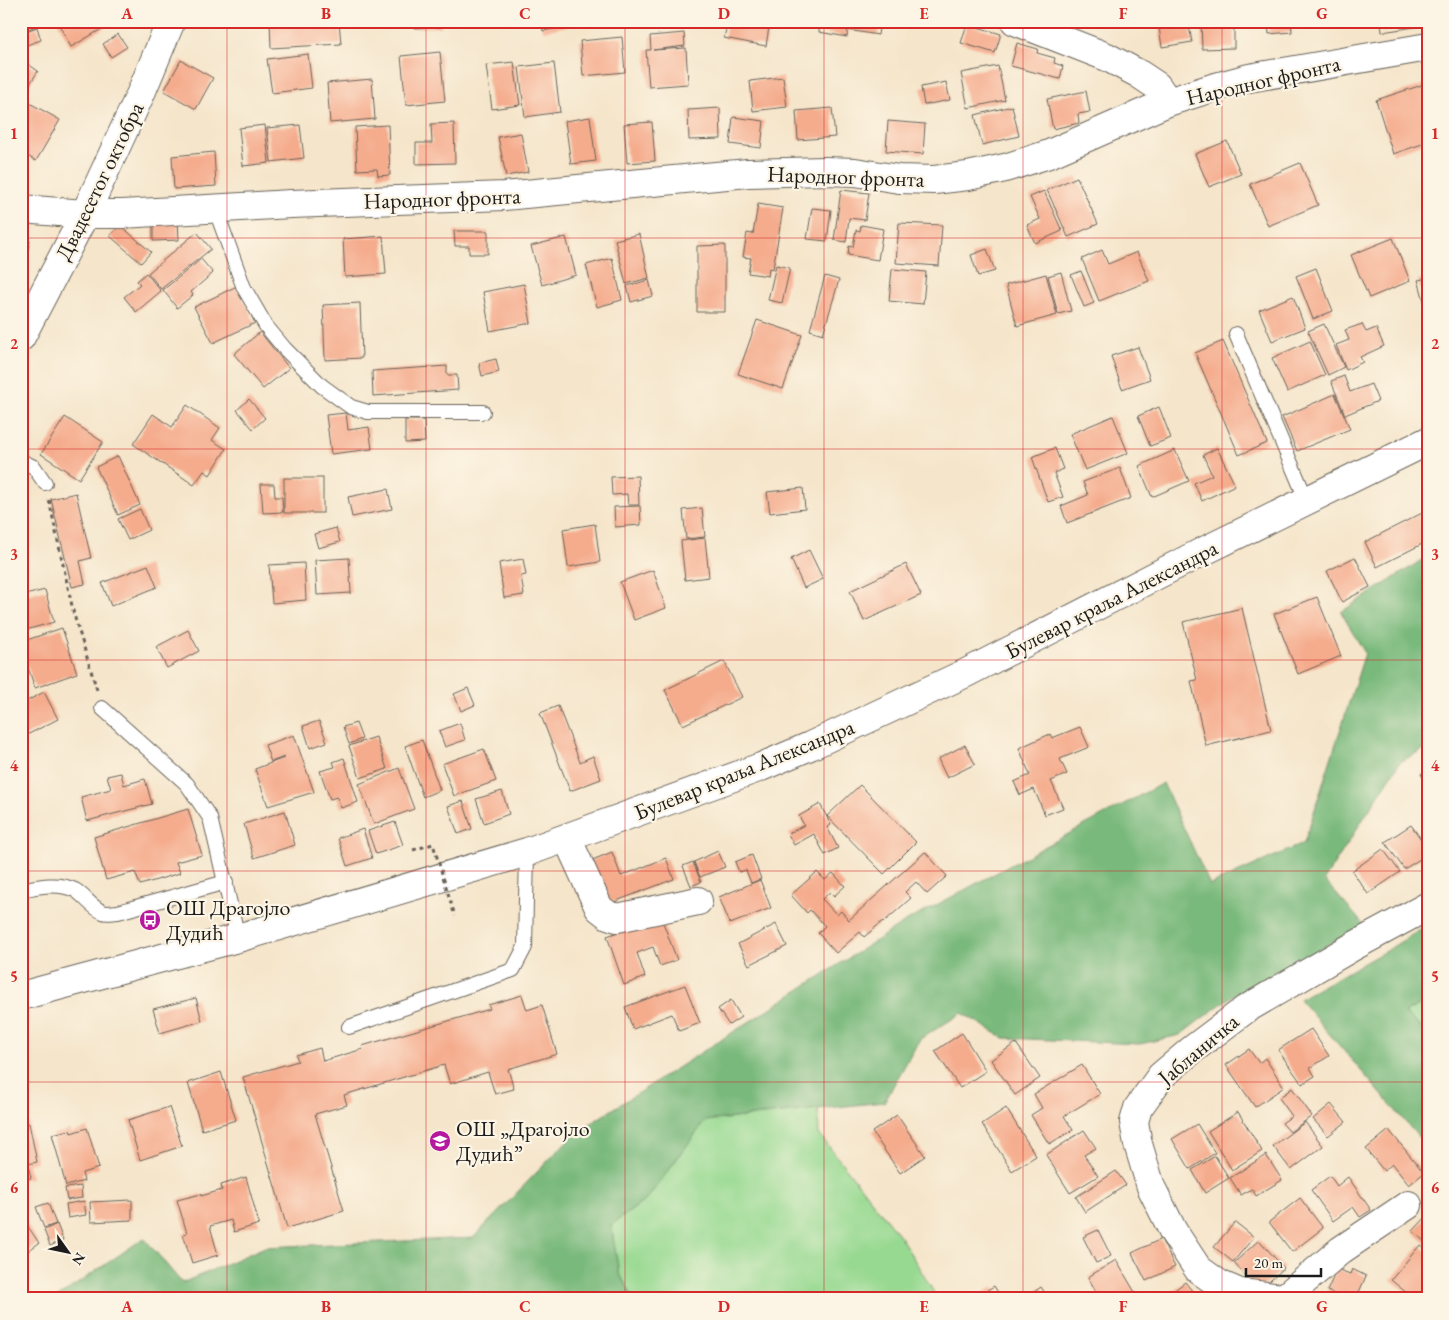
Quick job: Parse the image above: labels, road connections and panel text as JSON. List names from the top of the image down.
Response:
{
  "streets": {
    "street": [
      "Народног фронта",
      "Двадесетог октобра",
      "Булевар краља Александра",
      "Јабланичка"
    ]
  },
  "crossings": [
    ["Народног фронта", "Двадесетог октобра"]
  ],
  "places": {
    "bus stop": ["ОШ Драгојло Дудић"],
    "school or university": ["ОШ „Драгојло Дудић”"]
  },
  "scale_bar": "20 m",
  "north": "bottom right",
  "grid": {
    "columns": [
      "A",
      "B",
      "C",
      "D",
      "E",
      "F",
      "G"
    ],
    "rows": [
      "1",
      "2",
      "3",
      "4",
      "5",
      "6"
    ]
  }
}
